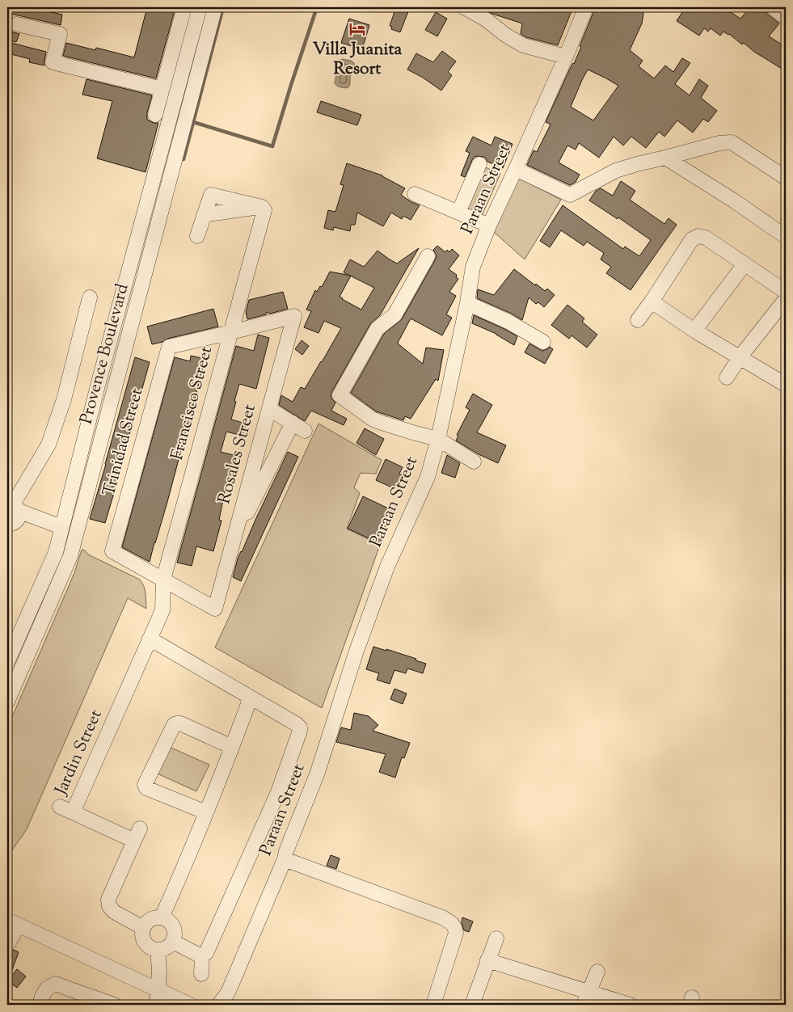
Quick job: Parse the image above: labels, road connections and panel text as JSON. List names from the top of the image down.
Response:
{
  "streets": {
    "street": [
      "Paraan Street",
      "Provence Boulevard",
      "Francisco Street",
      "Trinidad Street",
      "Rosales Street",
      "Jardin Street"
    ]
  },
  "crossings": [
    ["Francisco Street", "Trinidad Street"],
    ["Francisco Street", "Rosales Street"],
    ["Francisco Street", "Jardin Street"],
    ["Trinidad Street", "Rosales Street"]
  ],
  "places": {
    "hotel": ["Villa Juanita Resort"]
  }
}
